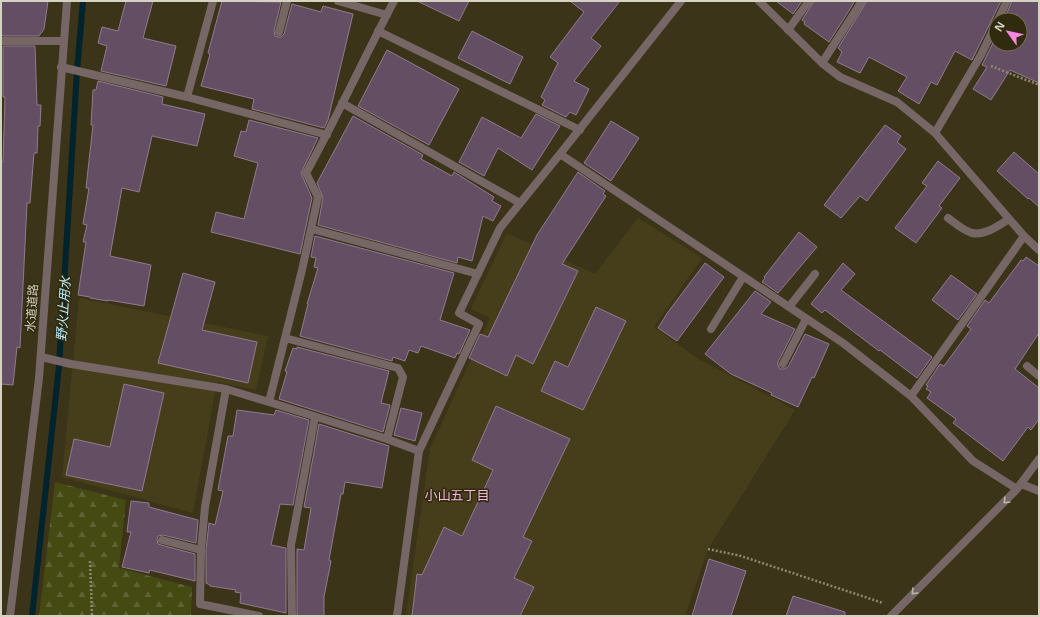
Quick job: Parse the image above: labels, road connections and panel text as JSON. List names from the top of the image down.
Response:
{
  "streets": {
    "street": ["水道道路"]
  },
  "districts": ["小山五丁目"],
  "water": ["野火止用水"],
  "north": "top left"
}
